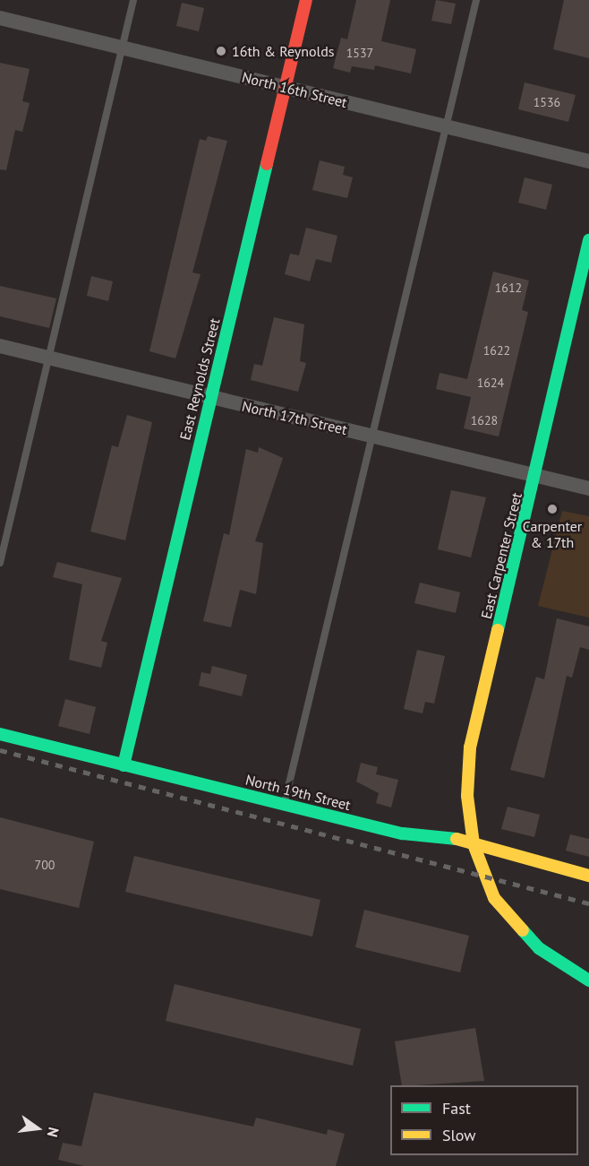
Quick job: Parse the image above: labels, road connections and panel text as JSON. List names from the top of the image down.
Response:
{
  "streets": {
    "street": [
      "North 16th Street",
      "East Reynolds Street",
      "North 17th Street",
      "East Carpenter Street",
      "North 19th Street"
    ]
  },
  "crossings": [
    ["North 16th Street", "East Reynolds Street"],
    ["East Reynolds Street", "North 17th Street"],
    ["East Reynolds Street", "North 19th Street"],
    ["North 17th Street", "East Carpenter Street"],
    ["East Carpenter Street", "North 19th Street"]
  ],
  "places": ["16th & Reynolds", "Carpenter & 17th"],
  "house_numbers": [
    "1537",
    "1536",
    "1612",
    "1622",
    "1624",
    "1628",
    "700"
  ],
  "legend": ["Fast", "Slow"],
  "north": "right"
}
